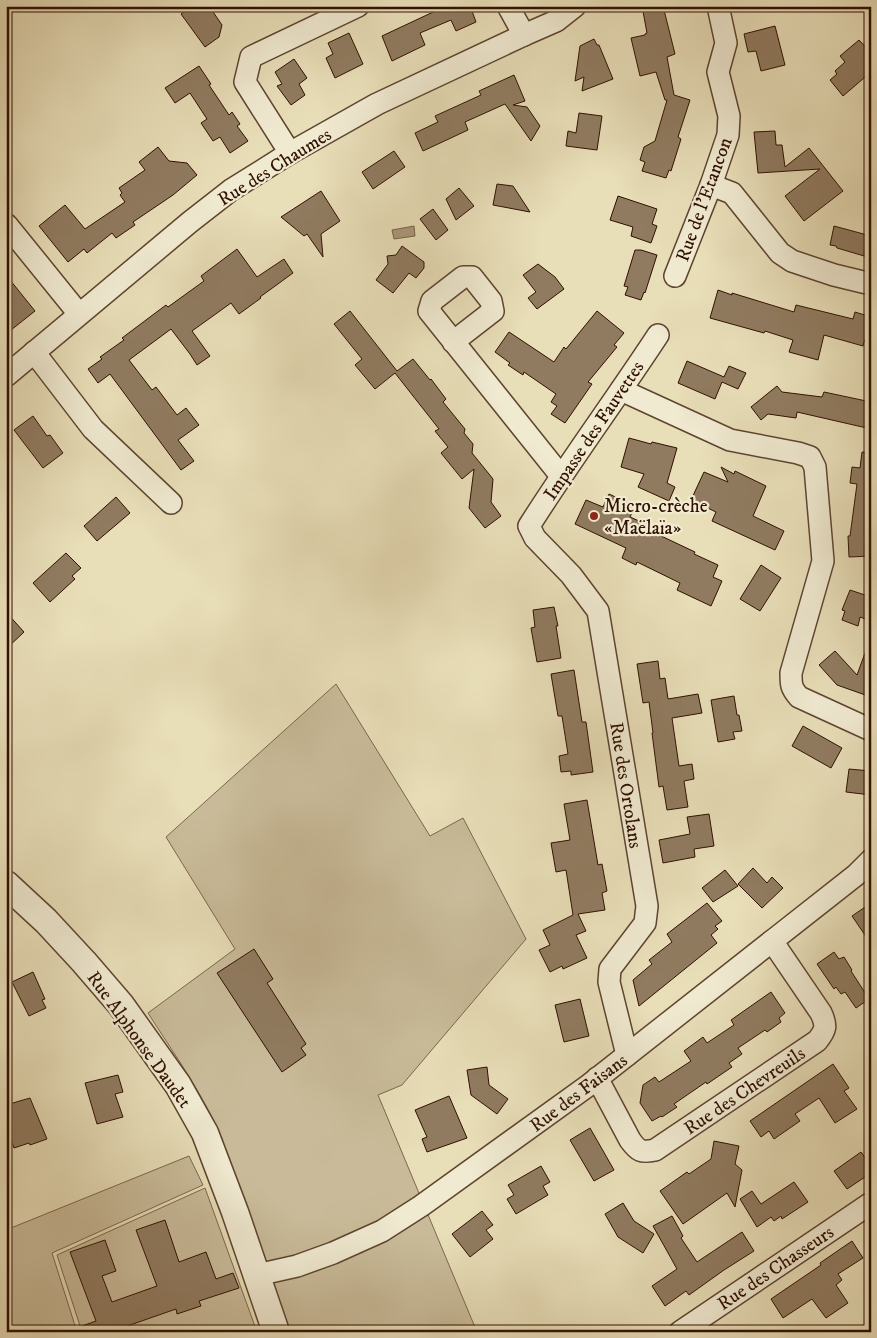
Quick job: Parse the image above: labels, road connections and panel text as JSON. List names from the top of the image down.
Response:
{
  "streets": {
    "street": [
      "Rue des Chaumes",
      "Rue de l'Etancon",
      "Impasse des Fauvettes",
      "Rue des Ortolans",
      "Rue Alphonse Daudet",
      "Rue des Chevreuils",
      "Rue des Faisans",
      "Rue des Chasseurs"
    ]
  },
  "crossings": [
    ["Impasse des Fauvettes", "Rue des Ortolans"],
    ["Rue des Ortolans", "Rue des Faisans"],
    ["Rue Alphonse Daudet", "Rue des Faisans"],
    ["Rue des Chevreuils", "Rue des Faisans"]
  ],
  "places": ["Micro-crèche «Maëlaïa»"]
}
